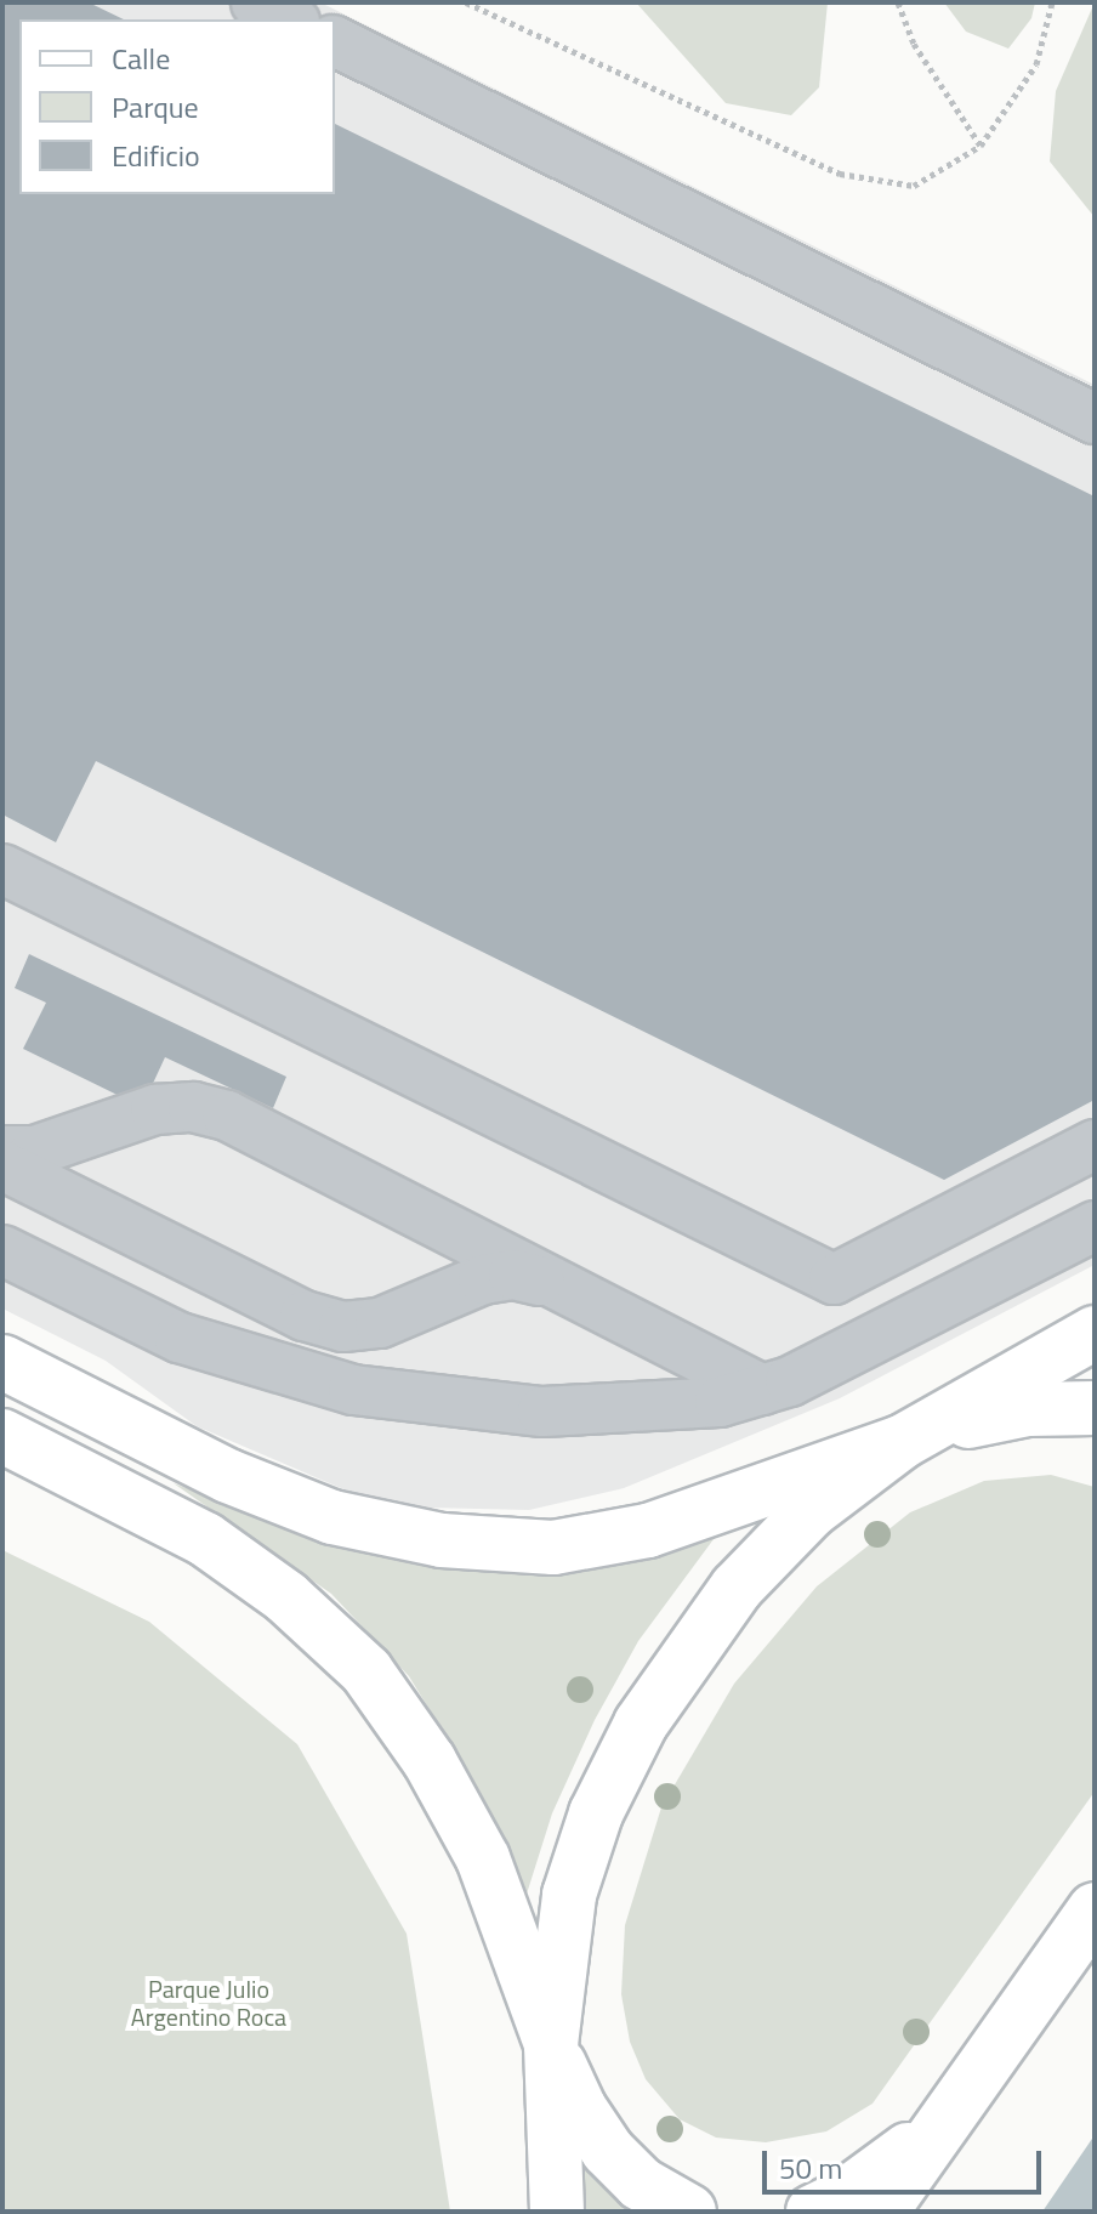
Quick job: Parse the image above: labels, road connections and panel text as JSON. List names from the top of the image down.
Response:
{
  "parks": ["Parque Julio Argentino Roca"],
  "legend": ["Calle", "Parque", "Edificio"],
  "scale_bar": "50 m"
}
